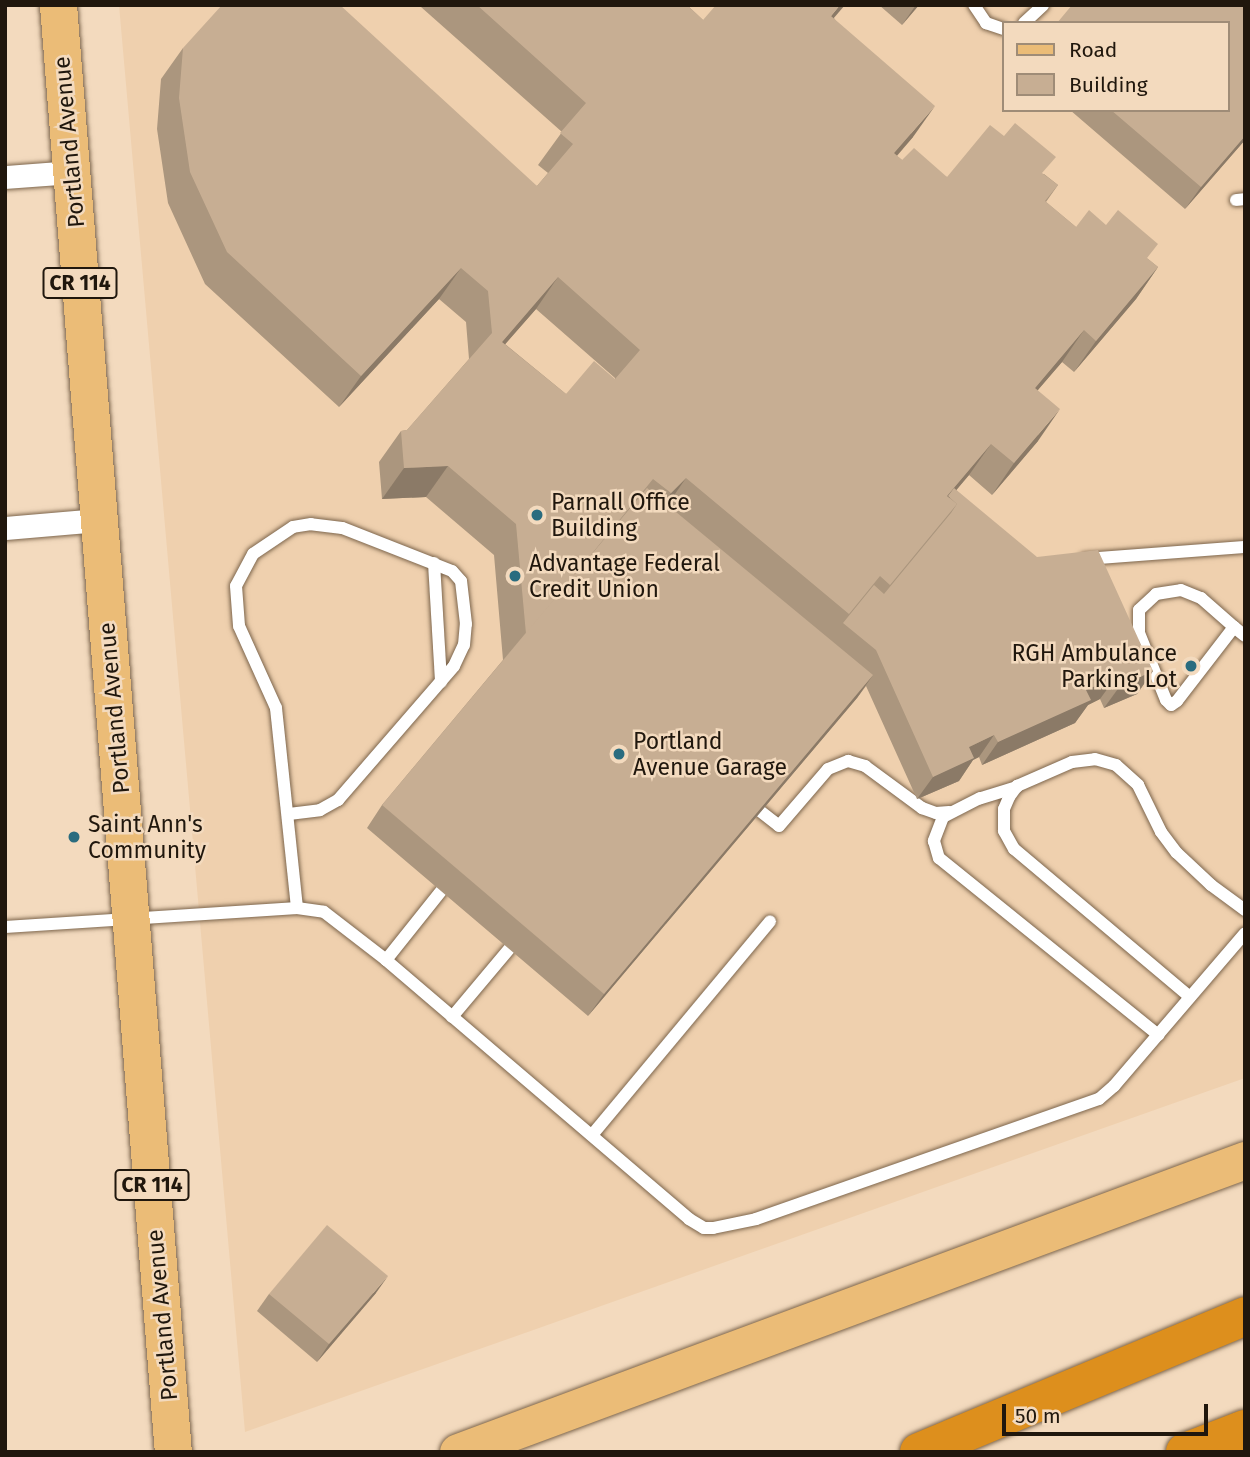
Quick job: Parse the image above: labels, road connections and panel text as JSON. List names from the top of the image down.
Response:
{
  "streets": {
    "main road": ["Portland Avenue", "CR 114"]
  },
  "places": [
    "Parnall Office Building",
    "Advantage Federal Credit Union",
    "RGH Ambulance Parking Lot",
    "Portland Avenue Garage",
    "Saint Ann's Community"
  ],
  "legend": ["Road", "Building"],
  "scale_bar": "50 m"
}
